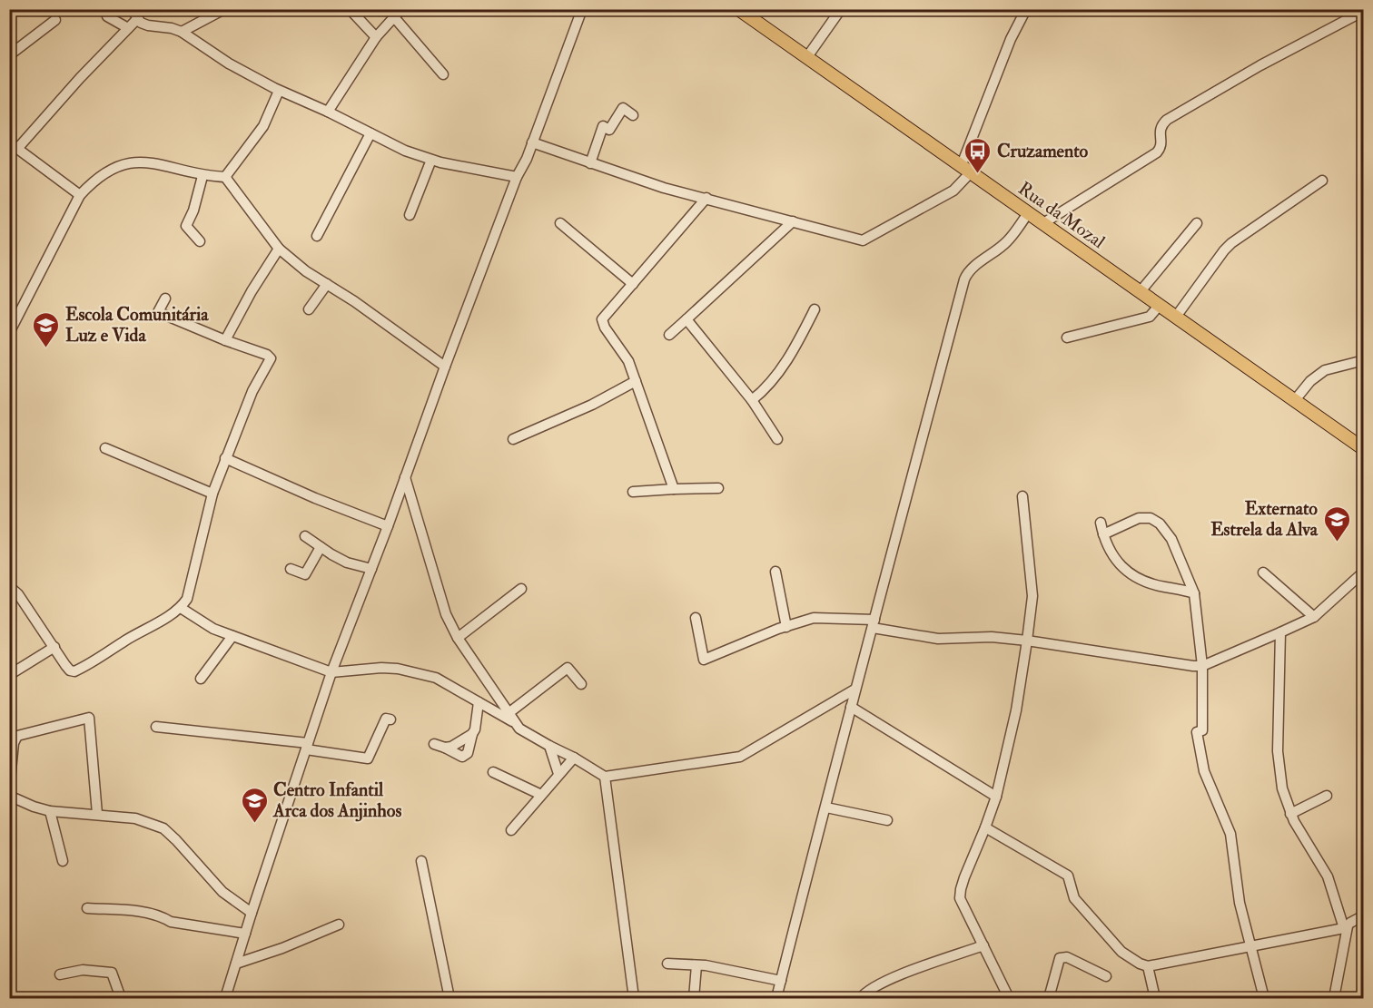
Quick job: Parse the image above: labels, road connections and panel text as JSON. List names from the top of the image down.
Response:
{
  "streets": {
    "main road": ["Rua da Mozal"]
  },
  "places": {
    "bus stop": ["Cruzamento"],
    "school or university": ["Escola Comunitária Luz e Vida", "Externato Estrela da Alva", "Centro Infantil Arca dos Anjinhos"]
  }
}
